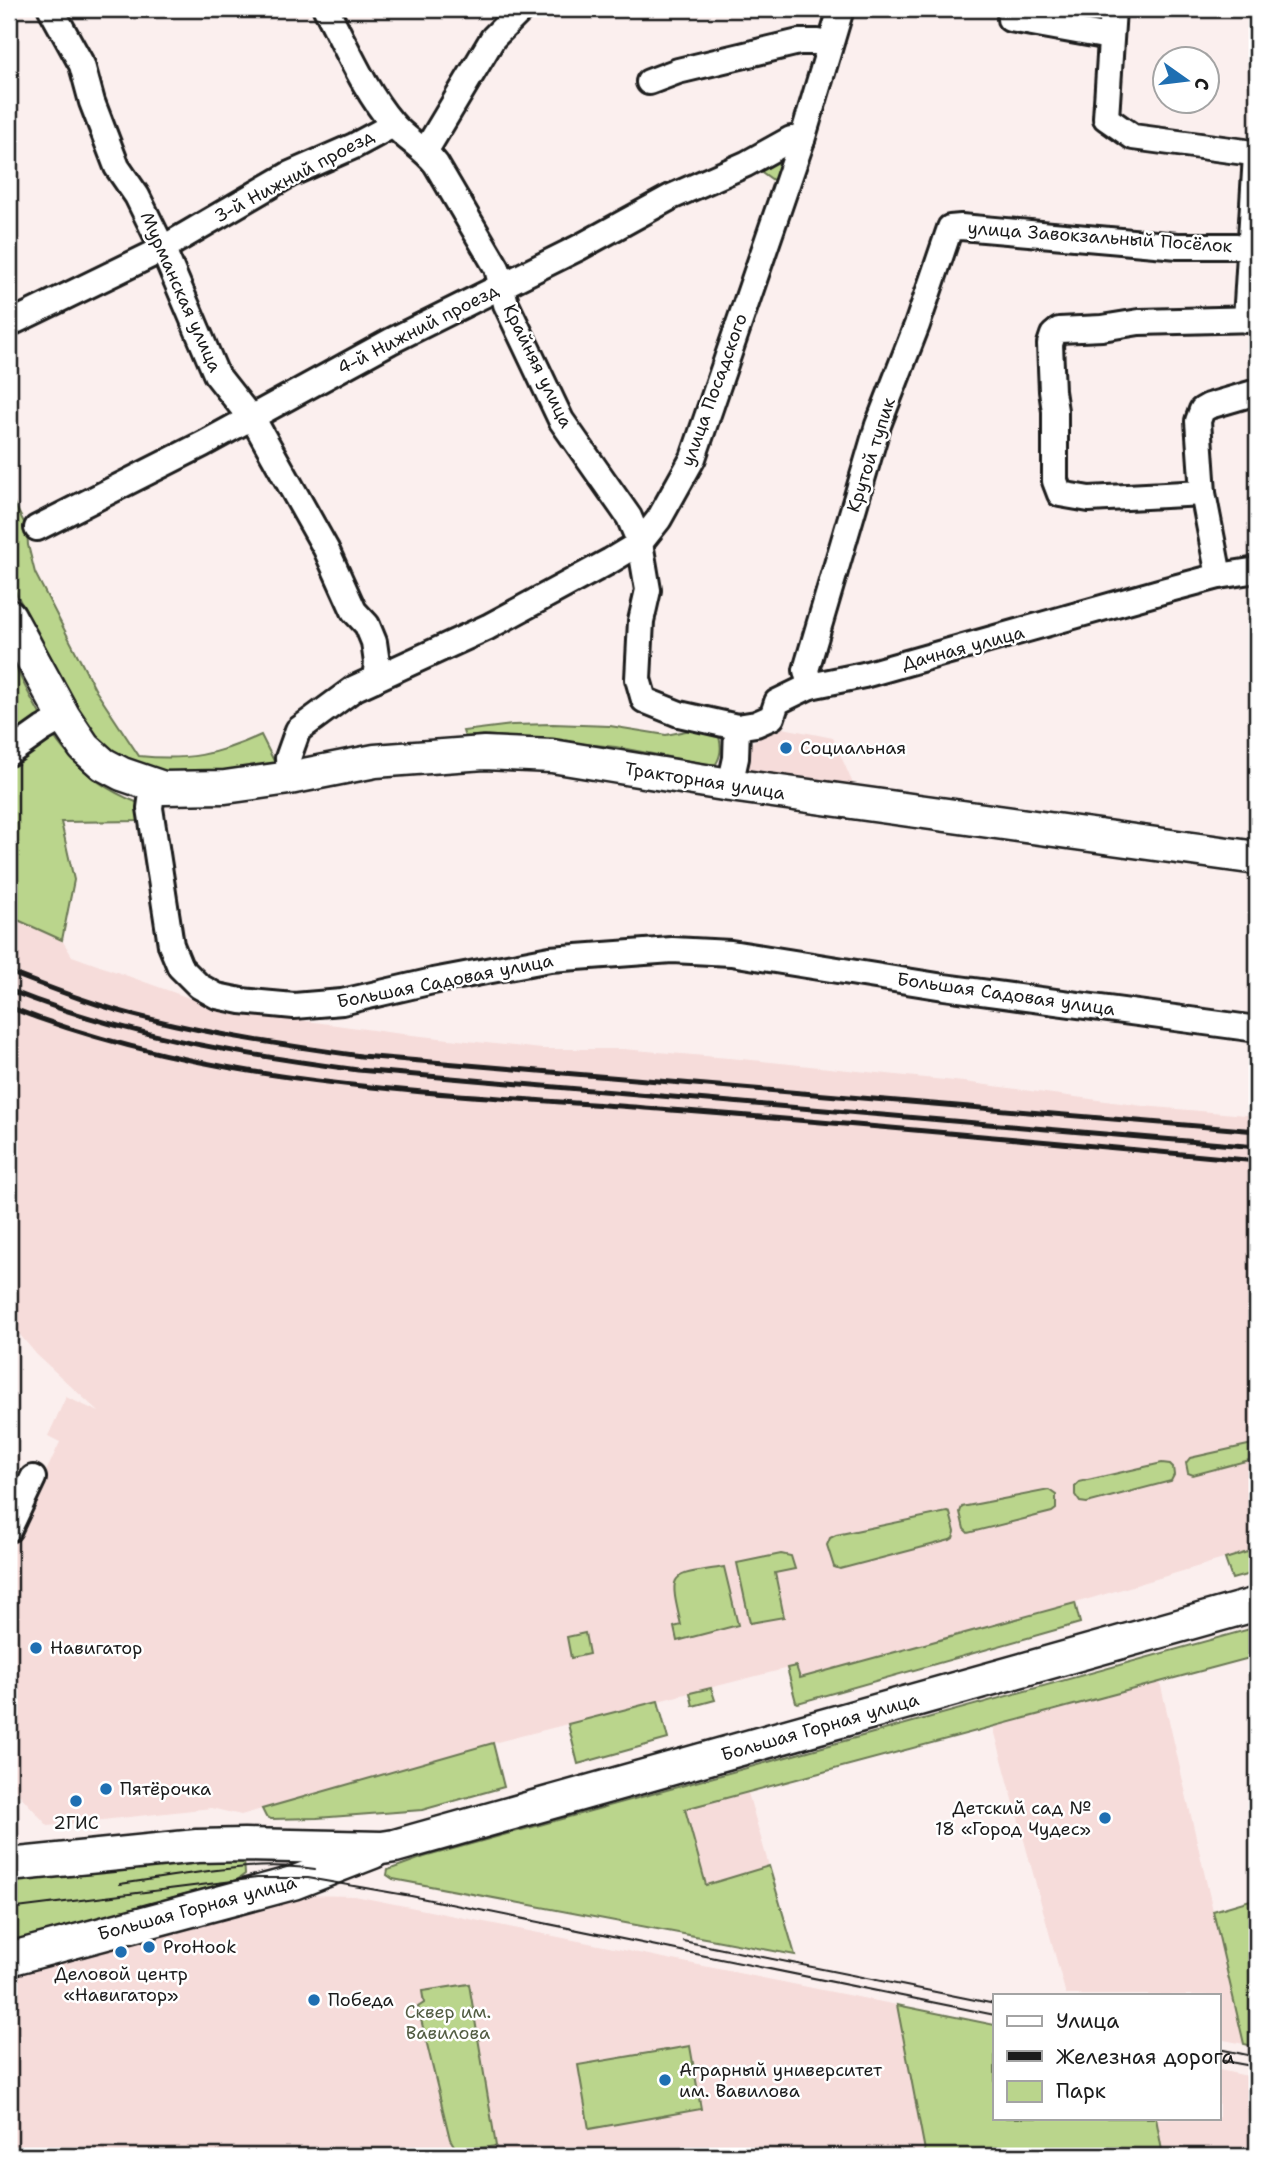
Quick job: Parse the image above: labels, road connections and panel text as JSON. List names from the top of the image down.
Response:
{
  "streets": {
    "main road": ["Тракторная улица", "Большая Горная улица"],
    "street": [
      "3-й Нижний проезд",
      "улица Завокзальный Посёлок",
      "Мурманская улица",
      "4-й Нижний проезд",
      "Крайняя улица",
      "улица Посадского",
      "Крутой тупик",
      "Дачная улица",
      "Большая Садовая улица"
    ]
  },
  "crossings": [
    ["3-й Нижний проезд", "Мурманская улица"],
    ["3-й Нижний проезд", "Крайняя улица"],
    ["улица Завокзальный Посёлок", "Крутой тупик"],
    ["Мурманская улица", "4-й Нижний проезд"],
    ["Мурманская улица", "улица Посадского"],
    ["4-й Нижний проезд", "Крайняя улица"],
    ["4-й Нижний проезд", "улица Посадского"],
    ["Крайняя улица", "улица Посадского"],
    ["Крайняя улица", "Дачная улица"],
    ["улица Посадского", "Тракторная улица"],
    ["Крутой тупик", "Дачная улица"],
    ["Тракторная улица", "Большая Садовая улица"]
  ],
  "parks": ["Сквер им. Вавилова"],
  "places": [
    "Социальная",
    "Навигатор",
    "Пятёрочка",
    "2ГИС",
    "Детский сад № 18 «Город Чудес»",
    "ProHook",
    "Деловой центр «Навигатор»",
    "Победа",
    "Аграрный университет им. Вавилова"
  ],
  "legend": ["Улица", "Железная дорога", "Парк"],
  "north": "right"
}
